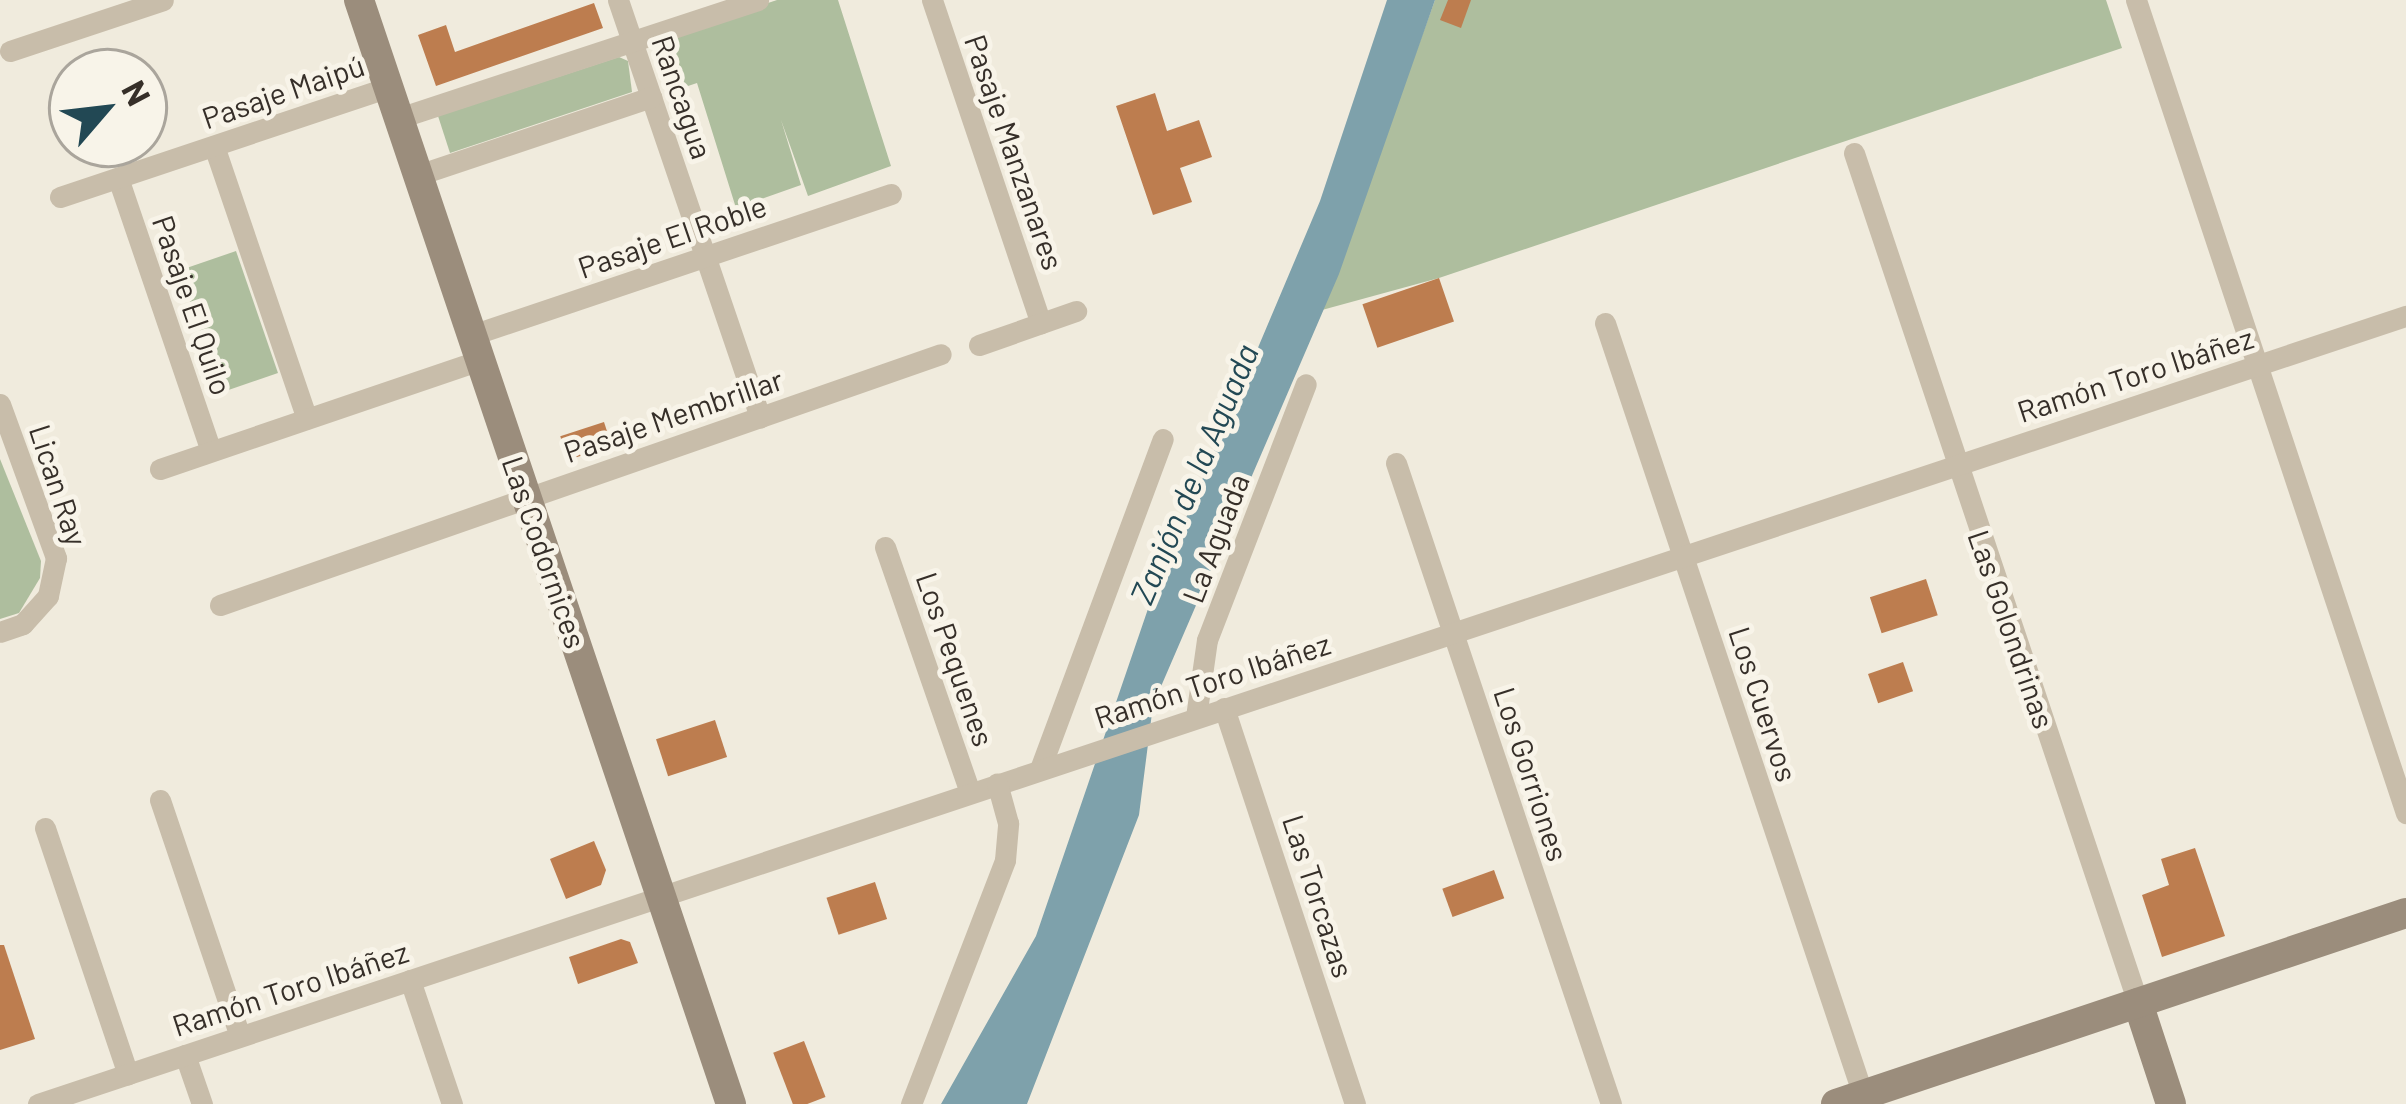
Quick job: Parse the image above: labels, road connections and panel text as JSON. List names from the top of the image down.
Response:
{
  "streets": {
    "street": [
      "Pasaje Maipú",
      "Rancagua",
      "Pasaje Manzanares",
      "Pasaje El Roble",
      "Pasaje El Quilo",
      "Ramón Toro Ibáñez",
      "Pasaje Membrillar",
      "Lican Ray",
      "La Aguada",
      "Las Codornices",
      "Las Golondrinas",
      "Los Pequenes",
      "Los Cuervos",
      "Los Gorriones",
      "Las Torcazas"
    ]
  },
  "crossings": [
    ["Pasaje Maipú", "Pasaje El Quilo"],
    ["Pasaje Maipú", "Las Codornices"],
    ["Rancagua", "Pasaje El Roble"],
    ["Rancagua", "Pasaje Membrillar"],
    ["Pasaje El Roble", "Pasaje El Quilo"],
    ["Pasaje El Roble", "Las Codornices"],
    ["Ramón Toro Ibáñez", "La Aguada"],
    ["Ramón Toro Ibáñez", "Las Codornices"],
    ["Ramón Toro Ibáñez", "Las Golondrinas"],
    ["Ramón Toro Ibáñez", "Los Pequenes"],
    ["Ramón Toro Ibáñez", "Los Cuervos"],
    ["Ramón Toro Ibáñez", "Los Gorriones"],
    ["Ramón Toro Ibáñez", "Las Torcazas"],
    ["Pasaje Membrillar", "Las Codornices"]
  ],
  "water": ["Zanjón de la Aguada"],
  "north": "top right"
}
